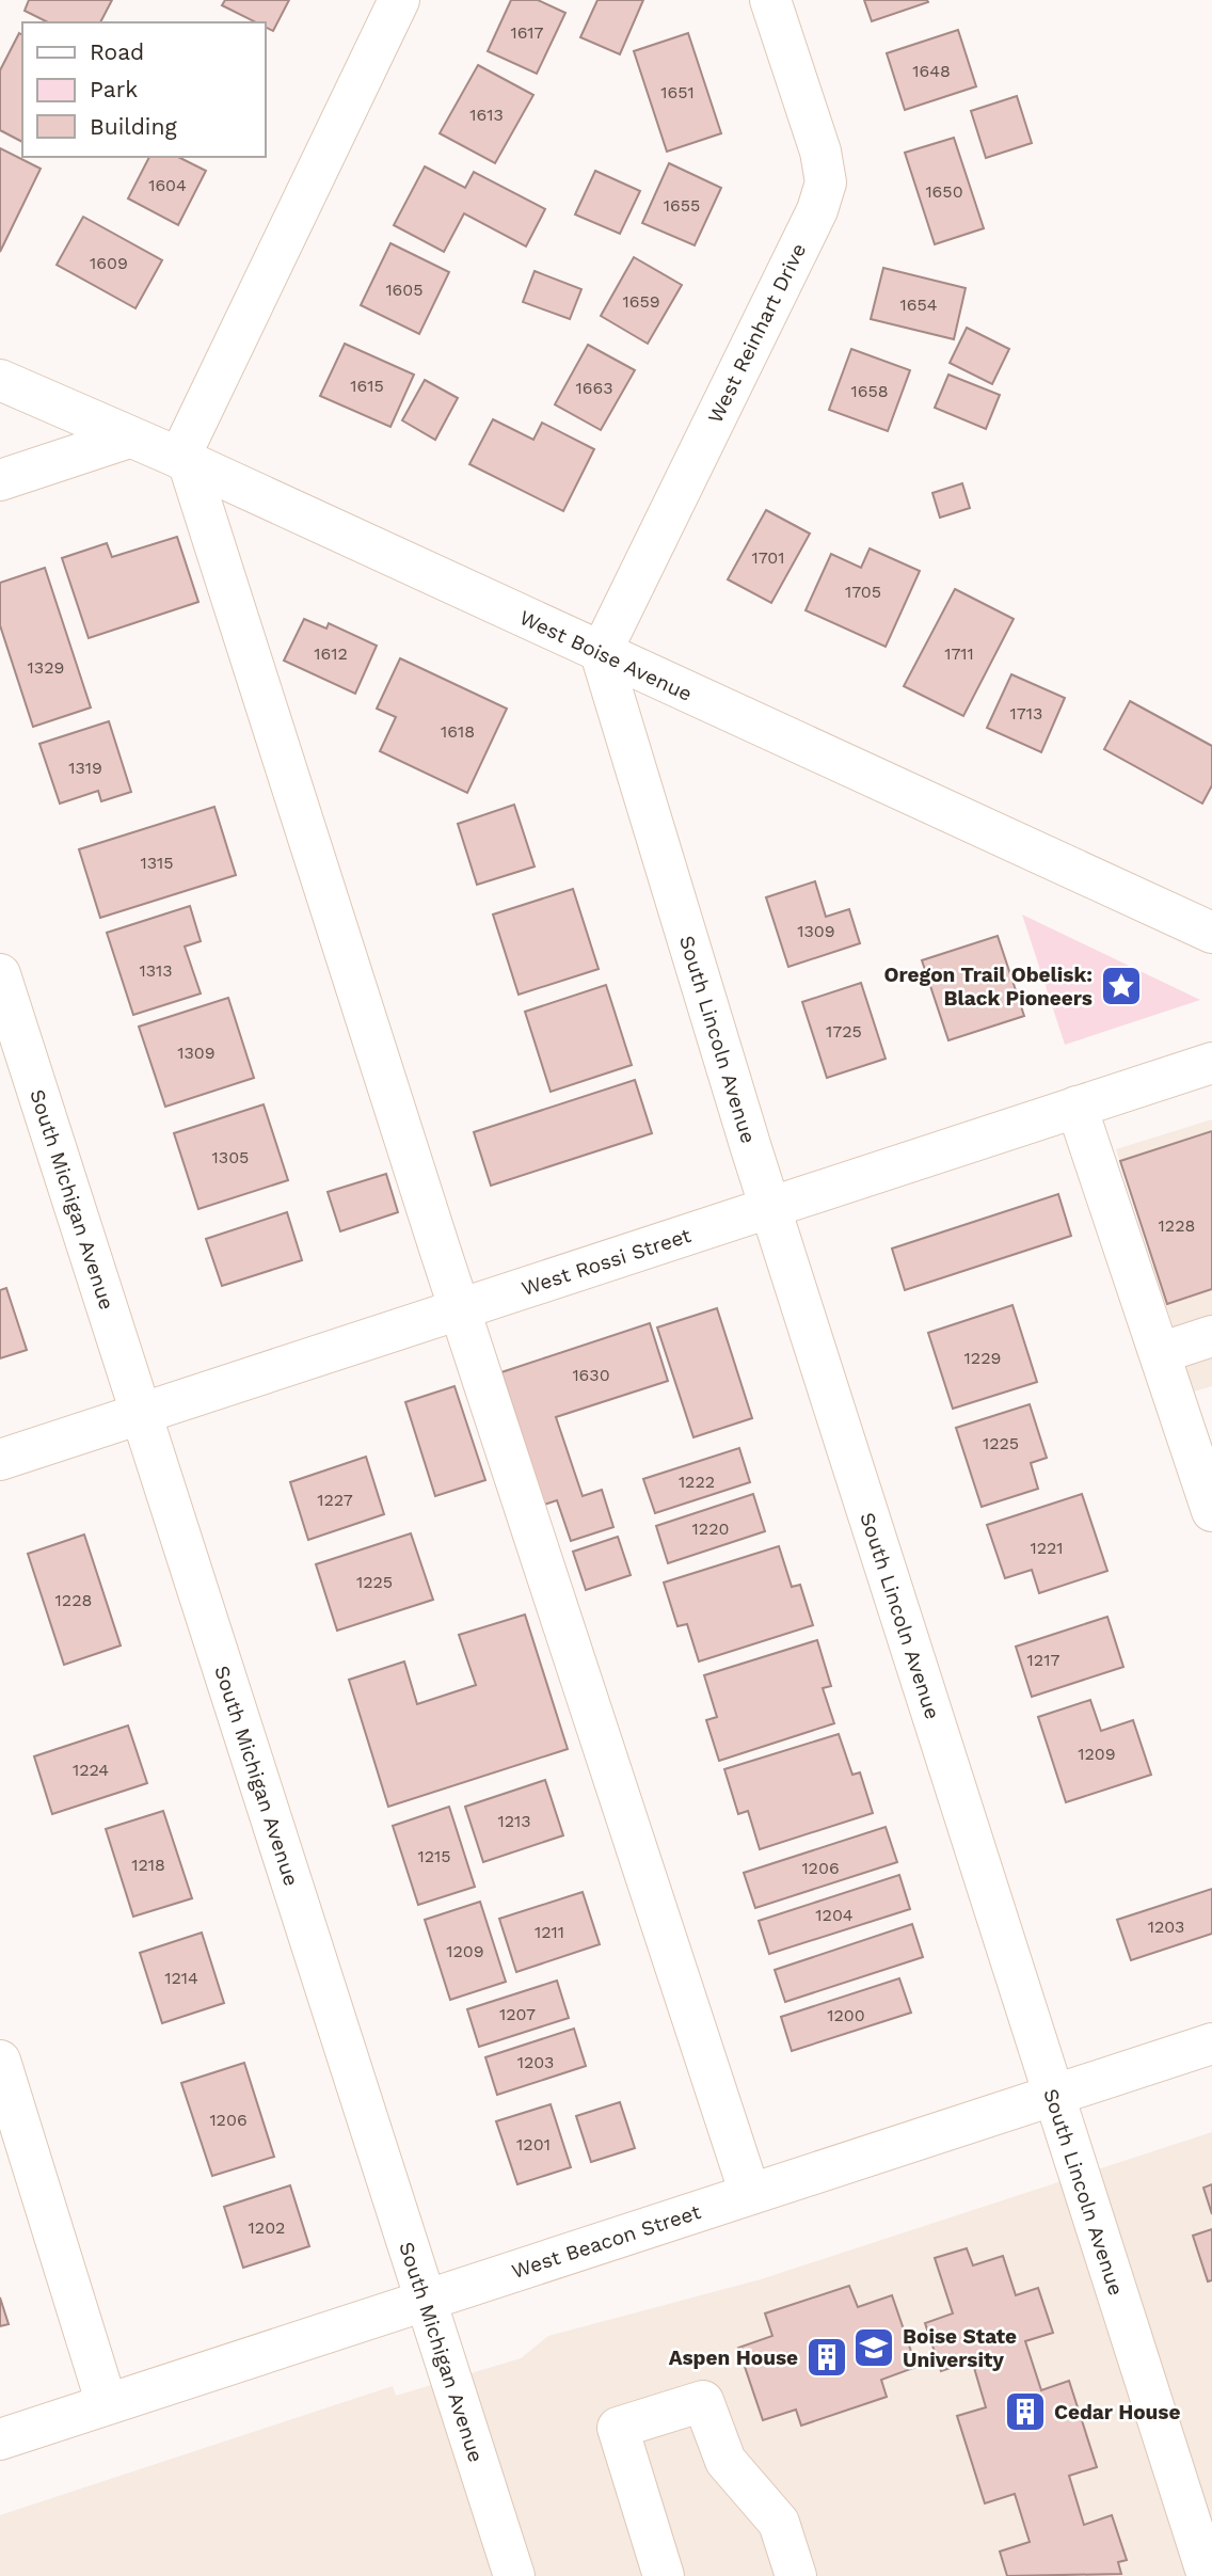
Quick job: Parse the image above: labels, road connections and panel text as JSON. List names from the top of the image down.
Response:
{
  "streets": {
    "street": [
      "West Reinhart Drive",
      "West Boise Avenue",
      "South Lincoln Avenue",
      "South Michigan Avenue",
      "West Rossi Street",
      "West Beacon Street"
    ]
  },
  "crossings": [
    ["West Reinhart Drive", "West Boise Avenue"],
    ["West Reinhart Drive", "South Lincoln Avenue"],
    ["West Boise Avenue", "South Lincoln Avenue"],
    ["South Lincoln Avenue", "West Rossi Street"],
    ["South Lincoln Avenue", "West Beacon Street"],
    ["South Michigan Avenue", "West Rossi Street"],
    ["South Michigan Avenue", "West Beacon Street"]
  ],
  "places": {
    "place": ["Oregon Trail Obelisk: Black Pioneers"],
    "school or university": ["Boise State University"],
    "building": ["Aspen House", "Cedar House"]
  },
  "house_numbers": [
    "1617",
    "1648",
    "1651",
    "1613",
    "1604",
    "1650",
    "1655",
    "1609",
    "1605",
    "1659",
    "1654",
    "1615",
    "1663",
    "1658",
    "1701",
    "1705",
    "1612",
    "1711",
    "1329",
    "1713",
    "1618",
    "1319",
    "1315",
    "1309",
    "1313",
    "1725",
    "1309",
    "1305",
    "1228",
    "1229",
    "1630",
    "1225",
    "1222",
    "1227",
    "1220",
    "1221",
    "1225",
    "1228",
    "1217",
    "1209",
    "1224",
    "1213",
    "1215",
    "1218",
    "1206",
    "1204",
    "1203",
    "1211",
    "1209",
    "1214",
    "1207",
    "1200",
    "1203",
    "1206",
    "1201",
    "1202"
  ],
  "legend": ["Road", "Park", "Building"]
}
